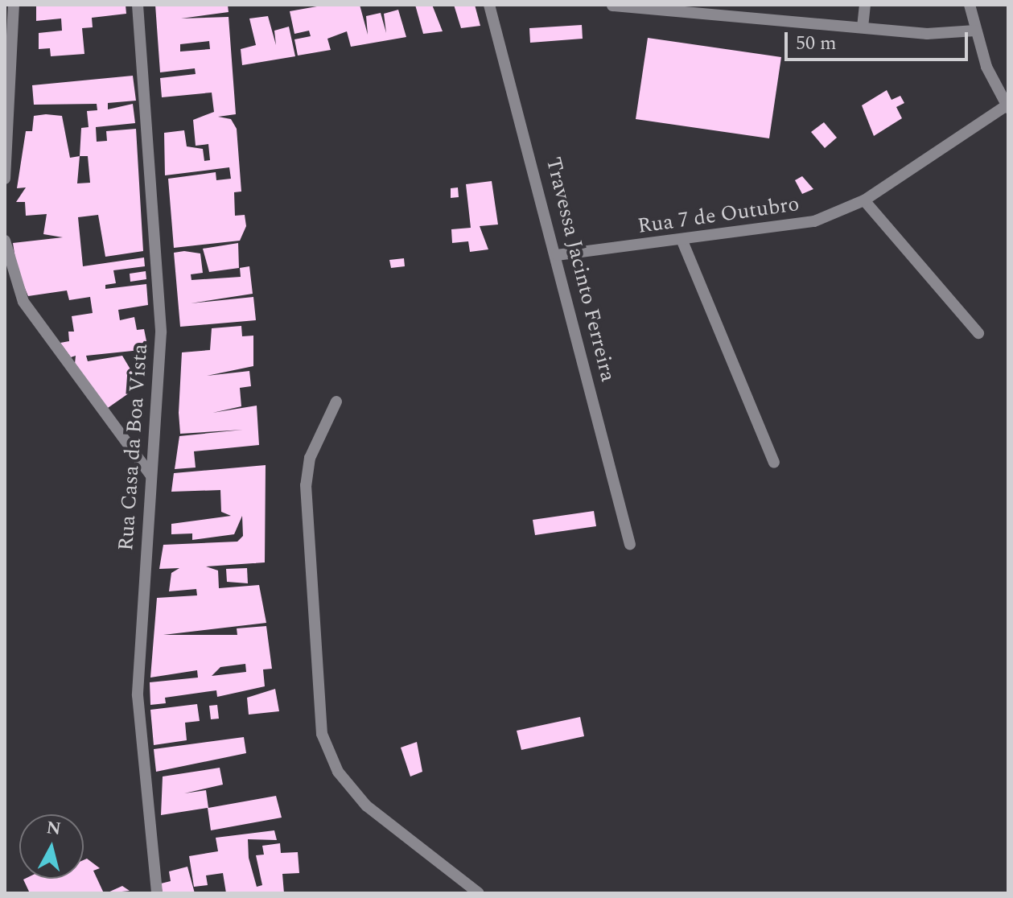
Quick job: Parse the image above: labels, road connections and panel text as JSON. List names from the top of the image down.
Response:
{
  "streets": {
    "street": ["Rua 7 de Outubro", "Travessa Jacinto Ferreira", "Rua Casa da Boa Vista"]
  },
  "crossings": [
    ["Rua 7 de Outubro", "Travessa Jacinto Ferreira"]
  ],
  "scale_bar": "50 m",
  "north": "top"
}
